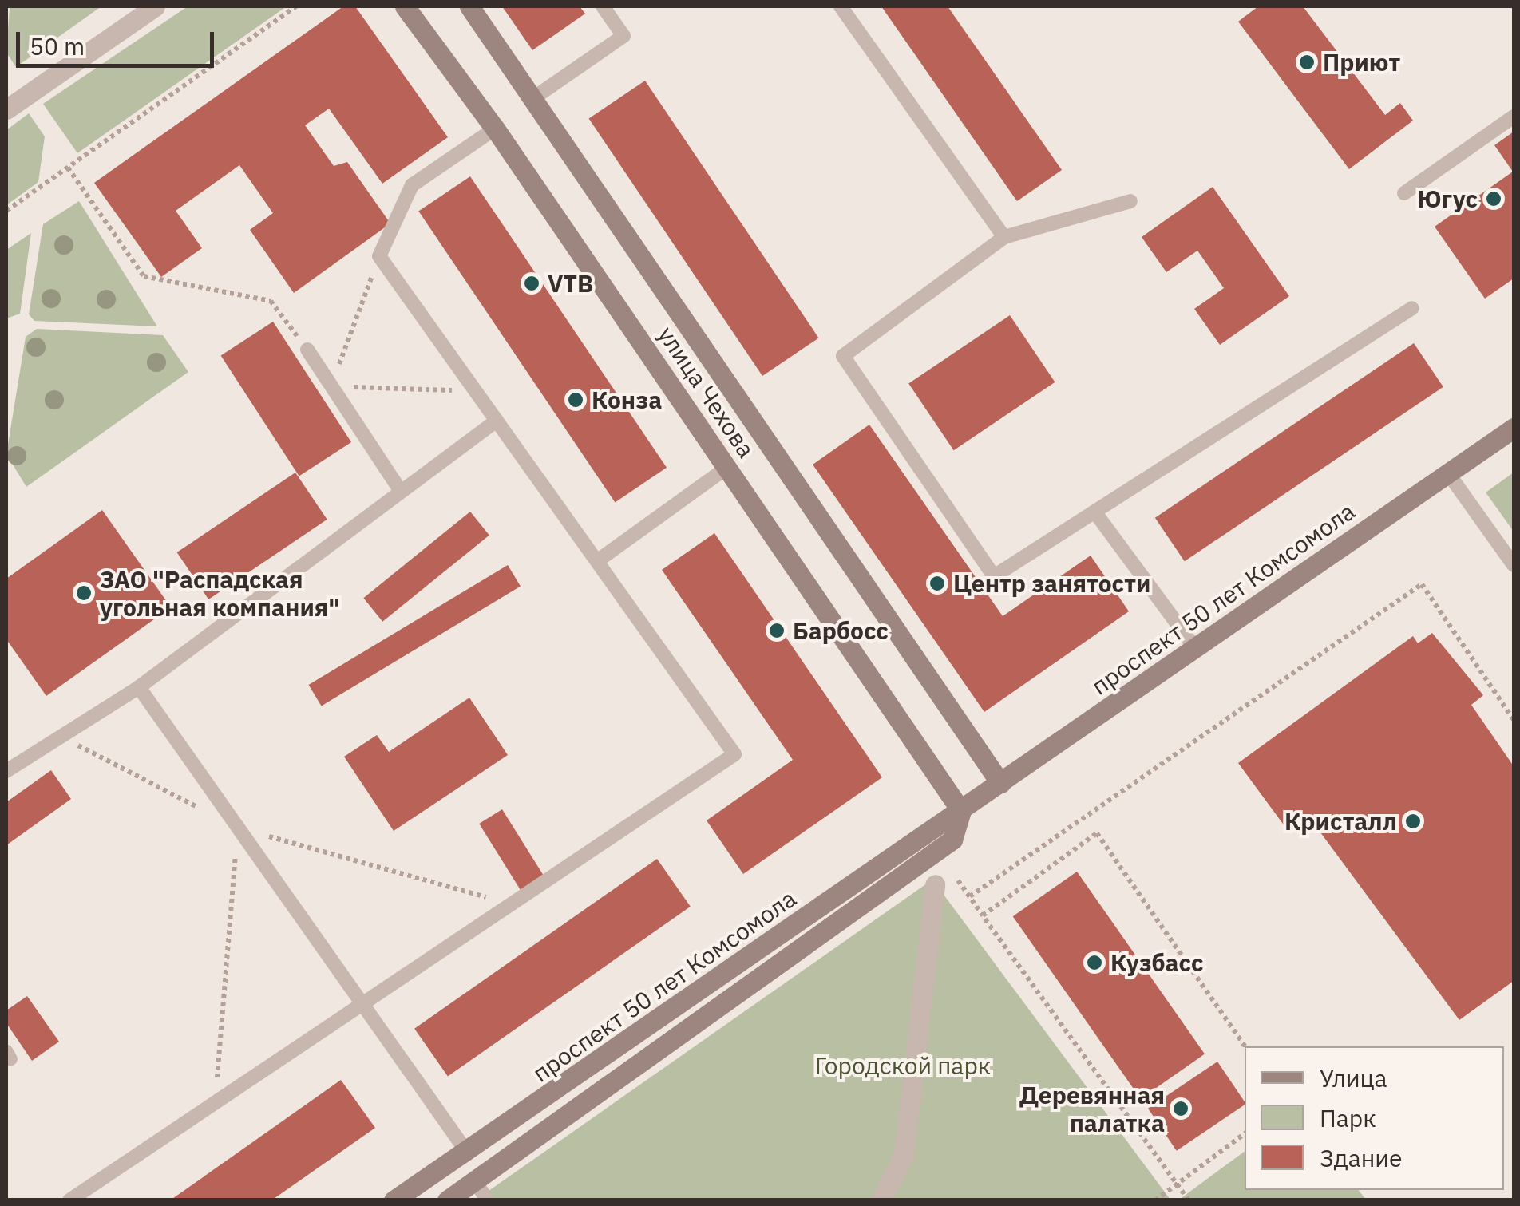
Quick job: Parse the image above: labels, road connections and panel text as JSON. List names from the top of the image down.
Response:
{
  "streets": {
    "main road": ["улица Чехова", "проспект 50 лет Комсомола"]
  },
  "crossings": [
    ["улица Чехова", "проспект 50 лет Комсомола"]
  ],
  "parks": ["Городской парк"],
  "places": [
    "Приют",
    "Югус",
    "VTB",
    "Конза",
    "Центр занятости",
    "ЗАО \"Распадская угольная компания\"",
    "Барбосс",
    "Кристалл",
    "Кузбасс",
    "Деревянная палатка"
  ],
  "legend": ["Улица", "Парк", "Здание"],
  "scale_bar": "50 m"
}
